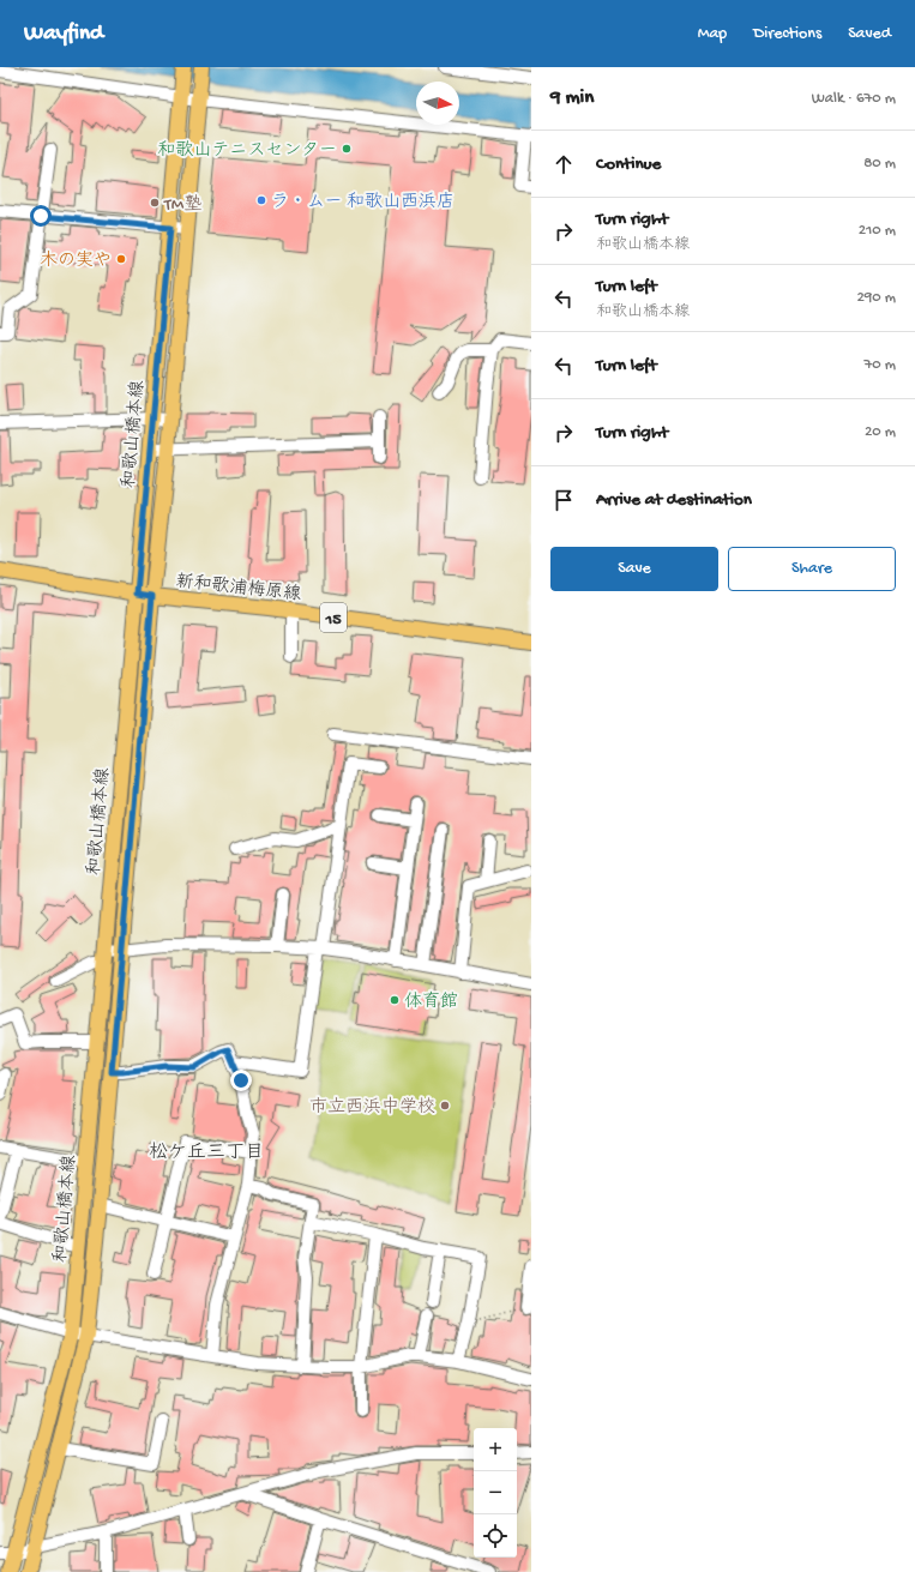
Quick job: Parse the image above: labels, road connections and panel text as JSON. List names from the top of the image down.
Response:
{
  "streets": {
    "main road": ["和歌山橋本線", "新和歌浦梅原線", "15"]
  },
  "crossings": [
    ["和歌山橋本線", "新和歌浦梅原線"]
  ],
  "districts": ["松ケ丘三丁目"],
  "places": [
    "和歌山テニスセンター",
    "ラ・ムー 和歌山西浜店",
    "TM塾",
    "木の実や",
    "体育館",
    "市立西浜中学校"
  ],
  "north": "right",
  "page": {
    "header": "Wayfind",
    "nav": ["Map", "Directions", "Saved"],
    "heading": ["9 min", "Walk · 670 m"],
    "list": [
      ["Continue", "80 m"],
      ["Turn right", "和歌山橋本線", "210 m"],
      ["Turn left", "和歌山橋本線", "290 m"],
      ["Turn left", "70 m"],
      ["Turn right", "20 m"],
      "Arrive at destination"
    ],
    "buttons": ["Save", "Share"],
    "map_buttons": ["+", "−"]
  }
}
